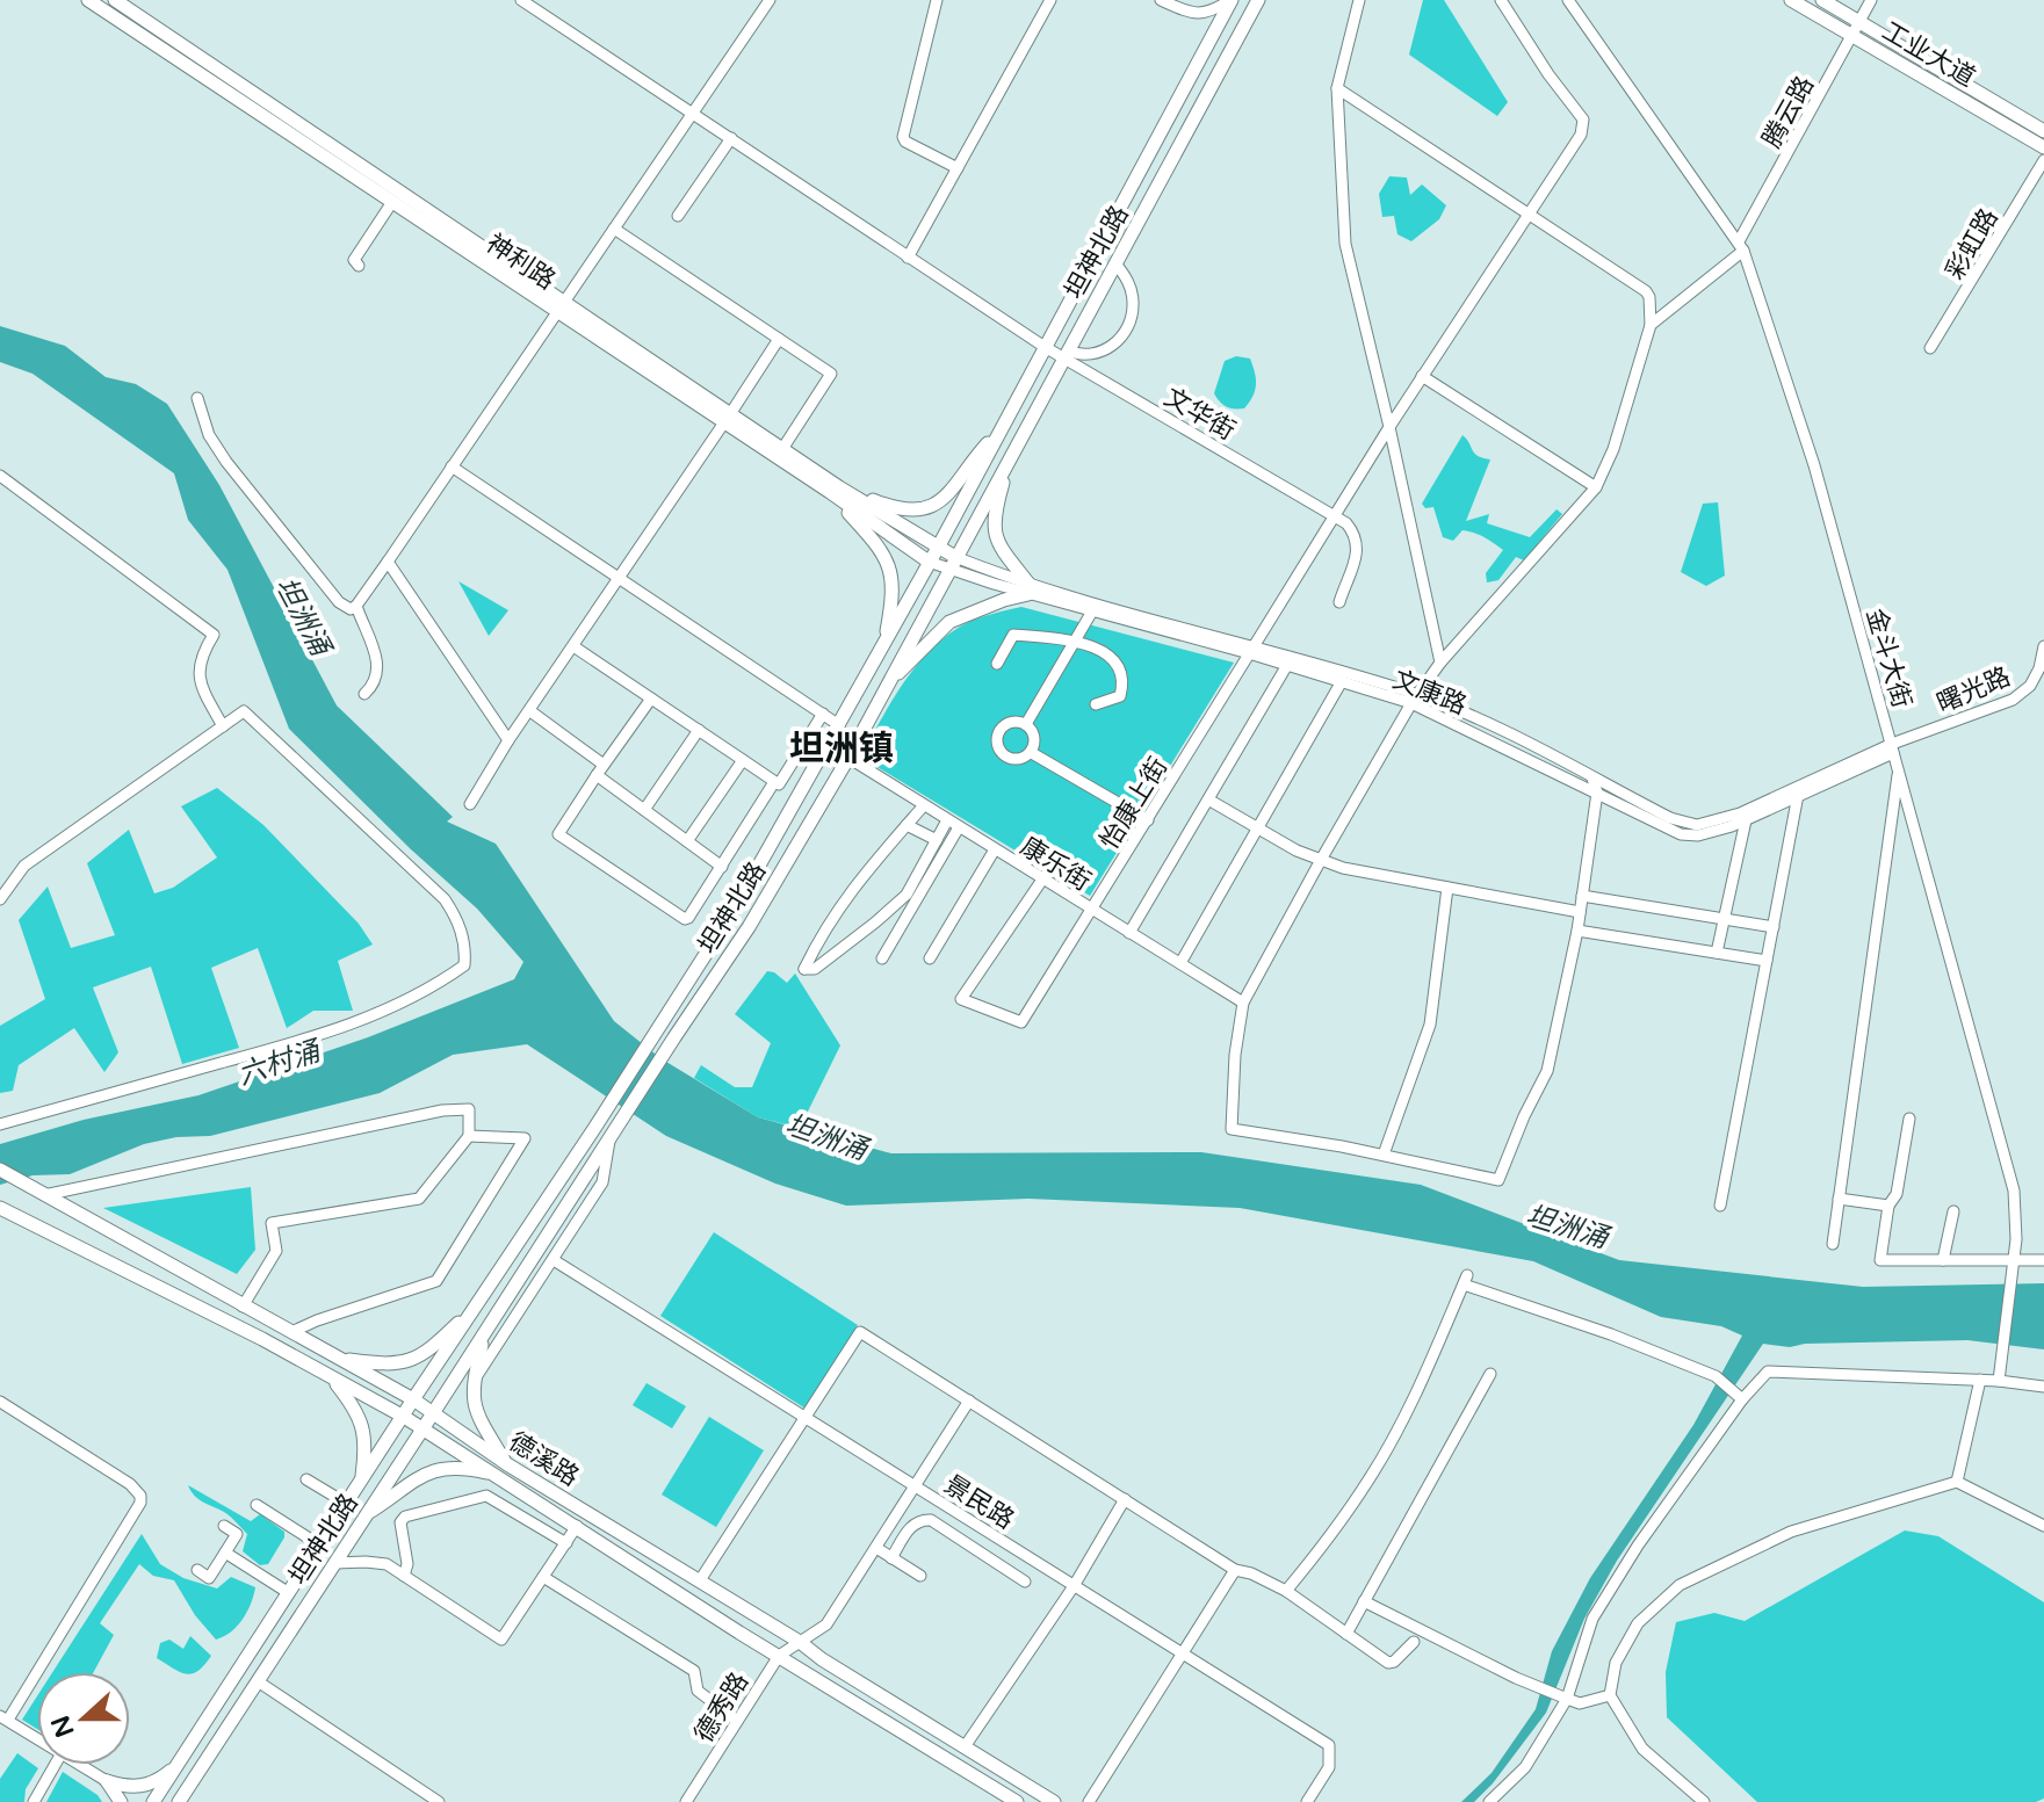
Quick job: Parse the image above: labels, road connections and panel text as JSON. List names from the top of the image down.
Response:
{
  "streets": {
    "main road": [
      "工业大道",
      "坦神北路",
      "神利路",
      "德溪路"
    ],
    "street": [
      "腾云路",
      "彩虹路",
      "文华街",
      "金斗大街",
      "曙光路",
      "文康路",
      "怡康上街",
      "康乐街",
      "景民路",
      "德秀路"
    ]
  },
  "crossings": [
    ["工业大道", "腾云路"],
    ["腾云路", "金斗大街"],
    ["坦神北路", "神利路"],
    ["坦神北路", "文华街"],
    ["坦神北路", "康乐街"],
    ["坦神北路", "德溪路"],
    ["文华街", "怡康上街"],
    ["金斗大街", "曙光路"],
    ["曙光路", "文康路"],
    ["文康路", "怡康上街"],
    ["怡康上街", "康乐街"],
    ["德溪路", "德秀路"],
    ["景民路", "德秀路"]
  ],
  "districts": ["坦洲镇"],
  "water": ["坦洲涌", "六村涌"],
  "north": "left"
}
